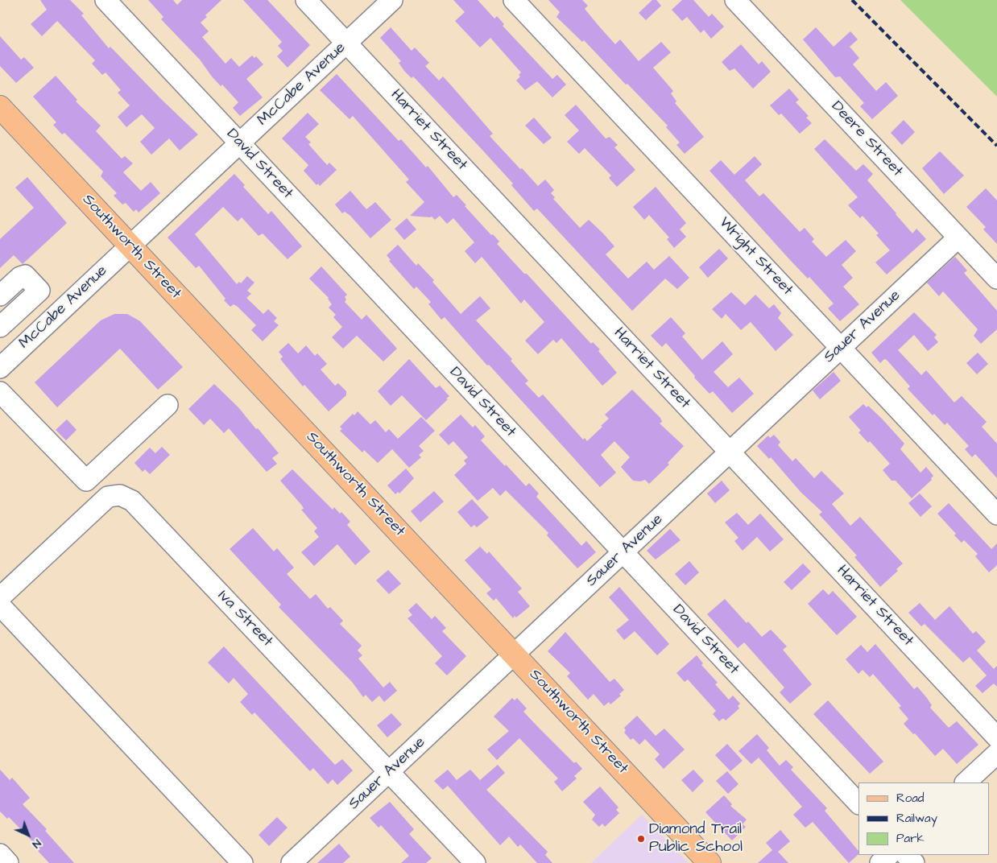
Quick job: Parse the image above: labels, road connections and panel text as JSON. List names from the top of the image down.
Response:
{
  "streets": {
    "main road": ["Southworth Street"],
    "street": [
      "McCabe Avenue",
      "Harriet Street",
      "Deere Street",
      "David Street",
      "Wright Street",
      "Sauer Avenue",
      "Iva Street"
    ]
  },
  "crossings": [
    ["McCabe Avenue", "Harriet Street"],
    ["McCabe Avenue", "David Street"],
    ["McCabe Avenue", "Southworth Street"],
    ["Harriet Street", "Sauer Avenue"],
    ["Deere Street", "Sauer Avenue"],
    ["David Street", "Sauer Avenue"],
    ["Southworth Street", "Sauer Avenue"],
    ["Wright Street", "Sauer Avenue"],
    ["Sauer Avenue", "Iva Street"]
  ],
  "places": ["Diamond Trail Public School"],
  "legend": ["Road", "Railway", "Park"],
  "north": "bottom right"
}
